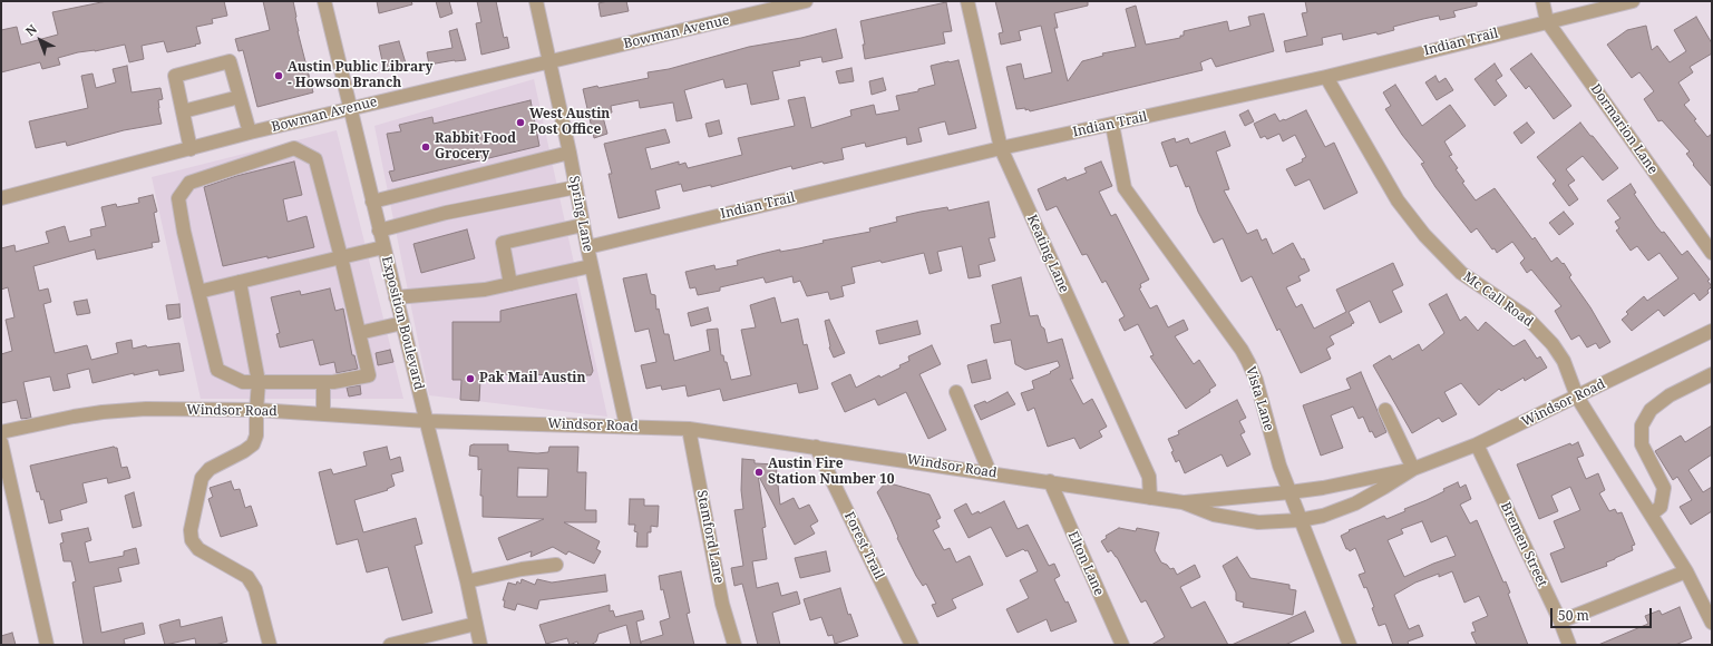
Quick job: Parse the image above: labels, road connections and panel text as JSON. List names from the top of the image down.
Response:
{
  "streets": {
    "street": [
      "Bowman Avenue",
      "Indian Trail",
      "Dormarion Lane",
      "Spring Lane",
      "Keating Lane",
      "Mc Call Road",
      "Exposition Boulevard",
      "Vista Lane",
      "Windsor Road",
      "Stamford Lane",
      "Bremen Street",
      "Forest Trail",
      "Elton Lane"
    ]
  },
  "crossings": [
    ["Bowman Avenue", "Spring Lane"],
    ["Bowman Avenue", "Exposition Boulevard"],
    ["Indian Trail", "Dormarion Lane"],
    ["Indian Trail", "Spring Lane"],
    ["Indian Trail", "Keating Lane"],
    ["Indian Trail", "Mc Call Road"],
    ["Indian Trail", "Vista Lane"],
    ["Spring Lane", "Windsor Road"],
    ["Keating Lane", "Windsor Road"],
    ["Mc Call Road", "Windsor Road"],
    ["Exposition Boulevard", "Windsor Road"],
    ["Vista Lane", "Windsor Road"],
    ["Windsor Road", "Stamford Lane"],
    ["Windsor Road", "Bremen Street"],
    ["Windsor Road", "Forest Trail"],
    ["Windsor Road", "Elton Lane"]
  ],
  "places": [
    "Austin Public Library - Howson Branch",
    "West Austin Post Office",
    "Rabbit Food Grocery",
    "Pak Mail Austin",
    "Austin Fire Station Number 10"
  ],
  "scale_bar": "50 m",
  "north": "top left"
}
